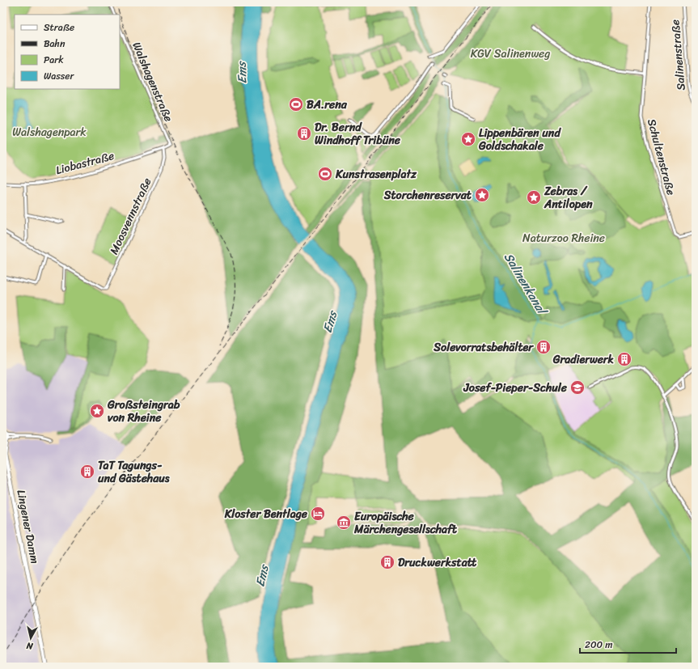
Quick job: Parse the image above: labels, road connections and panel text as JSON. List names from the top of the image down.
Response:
{
  "streets": {
    "main road": ["Lingener Damm"],
    "street": [
      "Salinenstraße",
      "Walshagenstraße",
      "Schultenstraße",
      "Liobastraße",
      "Moosvennstraße"
    ]
  },
  "crossings": [
    ["Walshagenstraße", "Liobastraße"],
    ["Liobastraße", "Moosvennstraße"]
  ],
  "water": ["Ems", "Salinenkanal"],
  "parks": ["KGV Salinenweg", "Walshagenpark", "Naturzoo Rheine"],
  "places": {
    "sports": ["BA.rena", "Kunstrasenplatz"],
    "building": [
      "Dr. Bernd Windhoff Tribüne",
      "Solevorratsbehälter",
      "Gradierwerk",
      "TaT Tagungs- und Gästehaus",
      "Druckwerkstatt"
    ],
    "place": [
      "Lippenbären und Goldschakale",
      "Storchenreservat",
      "Zebras / Antilopen",
      "Großsteingrab von Rheine"
    ],
    "school or university": ["Josef-Pieper-Schule"],
    "hotel": ["Kloster Bentlage"],
    "museum": ["Europäische Märchengesellschaft"]
  },
  "legend": [
    "Straße",
    "Bahn",
    "Park",
    "Wasser"
  ],
  "scale_bar": "200 m",
  "north": "bottom"
}
